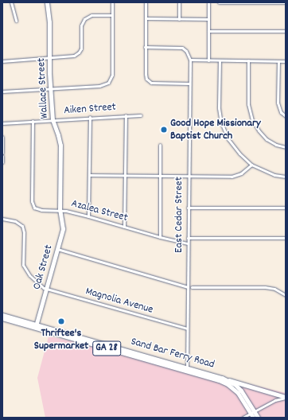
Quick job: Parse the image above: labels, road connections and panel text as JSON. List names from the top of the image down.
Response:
{
  "streets": {
    "main road": ["GA 28", "Sand Bar Ferry Road"],
    "street": [
      "Wallace Street",
      "Aiken Street",
      "Azalea Street",
      "East Cedar Street",
      "Oak Street",
      "Magnolia Avenue"
    ]
  },
  "crossings": [
    ["Wallace Street", "Aiken Street"],
    ["Wallace Street", "Azalea Street"],
    ["Wallace Street", "Oak Street"],
    ["Aiken Street", "Azalea Street"],
    ["Azalea Street", "East Cedar Street"],
    ["Azalea Street", "Oak Street"],
    ["East Cedar Street", "Magnolia Avenue"],
    ["East Cedar Street", "Sand Bar Ferry Road"],
    ["Oak Street", "Magnolia Avenue"],
    ["Oak Street", "Sand Bar Ferry Road"],
    ["GA 28", "Sand Bar Ferry Road"]
  ],
  "places": ["Good Hope Missionary Baptist Church", "Thriftee's Supermarket"]
}
